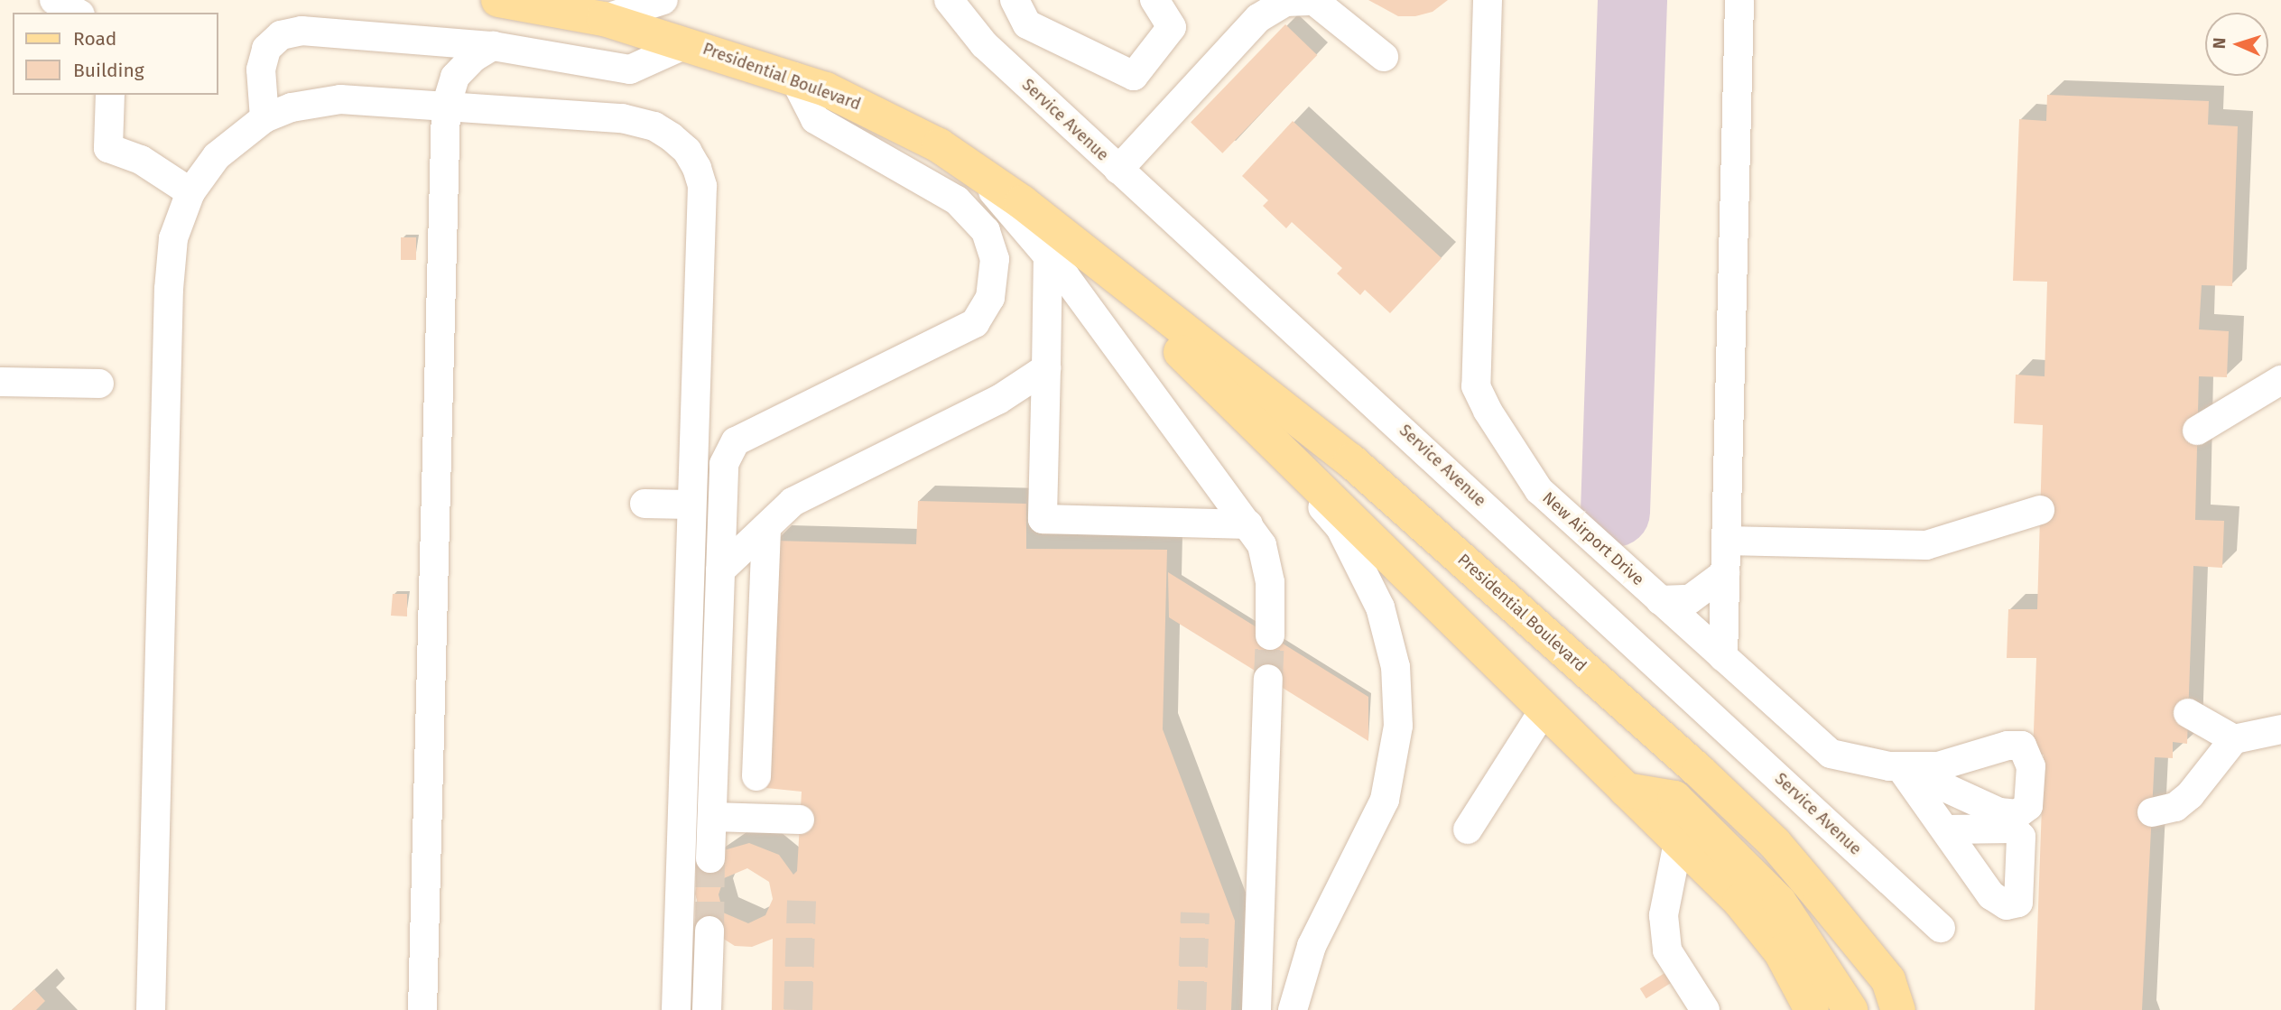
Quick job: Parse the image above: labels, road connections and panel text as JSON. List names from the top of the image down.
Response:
{
  "streets": {
    "main road": ["Presidential Boulevard"],
    "lane": ["Service Avenue", "New Airport Drive"]
  },
  "legend": ["Road", "Building"],
  "north": "left"
}
